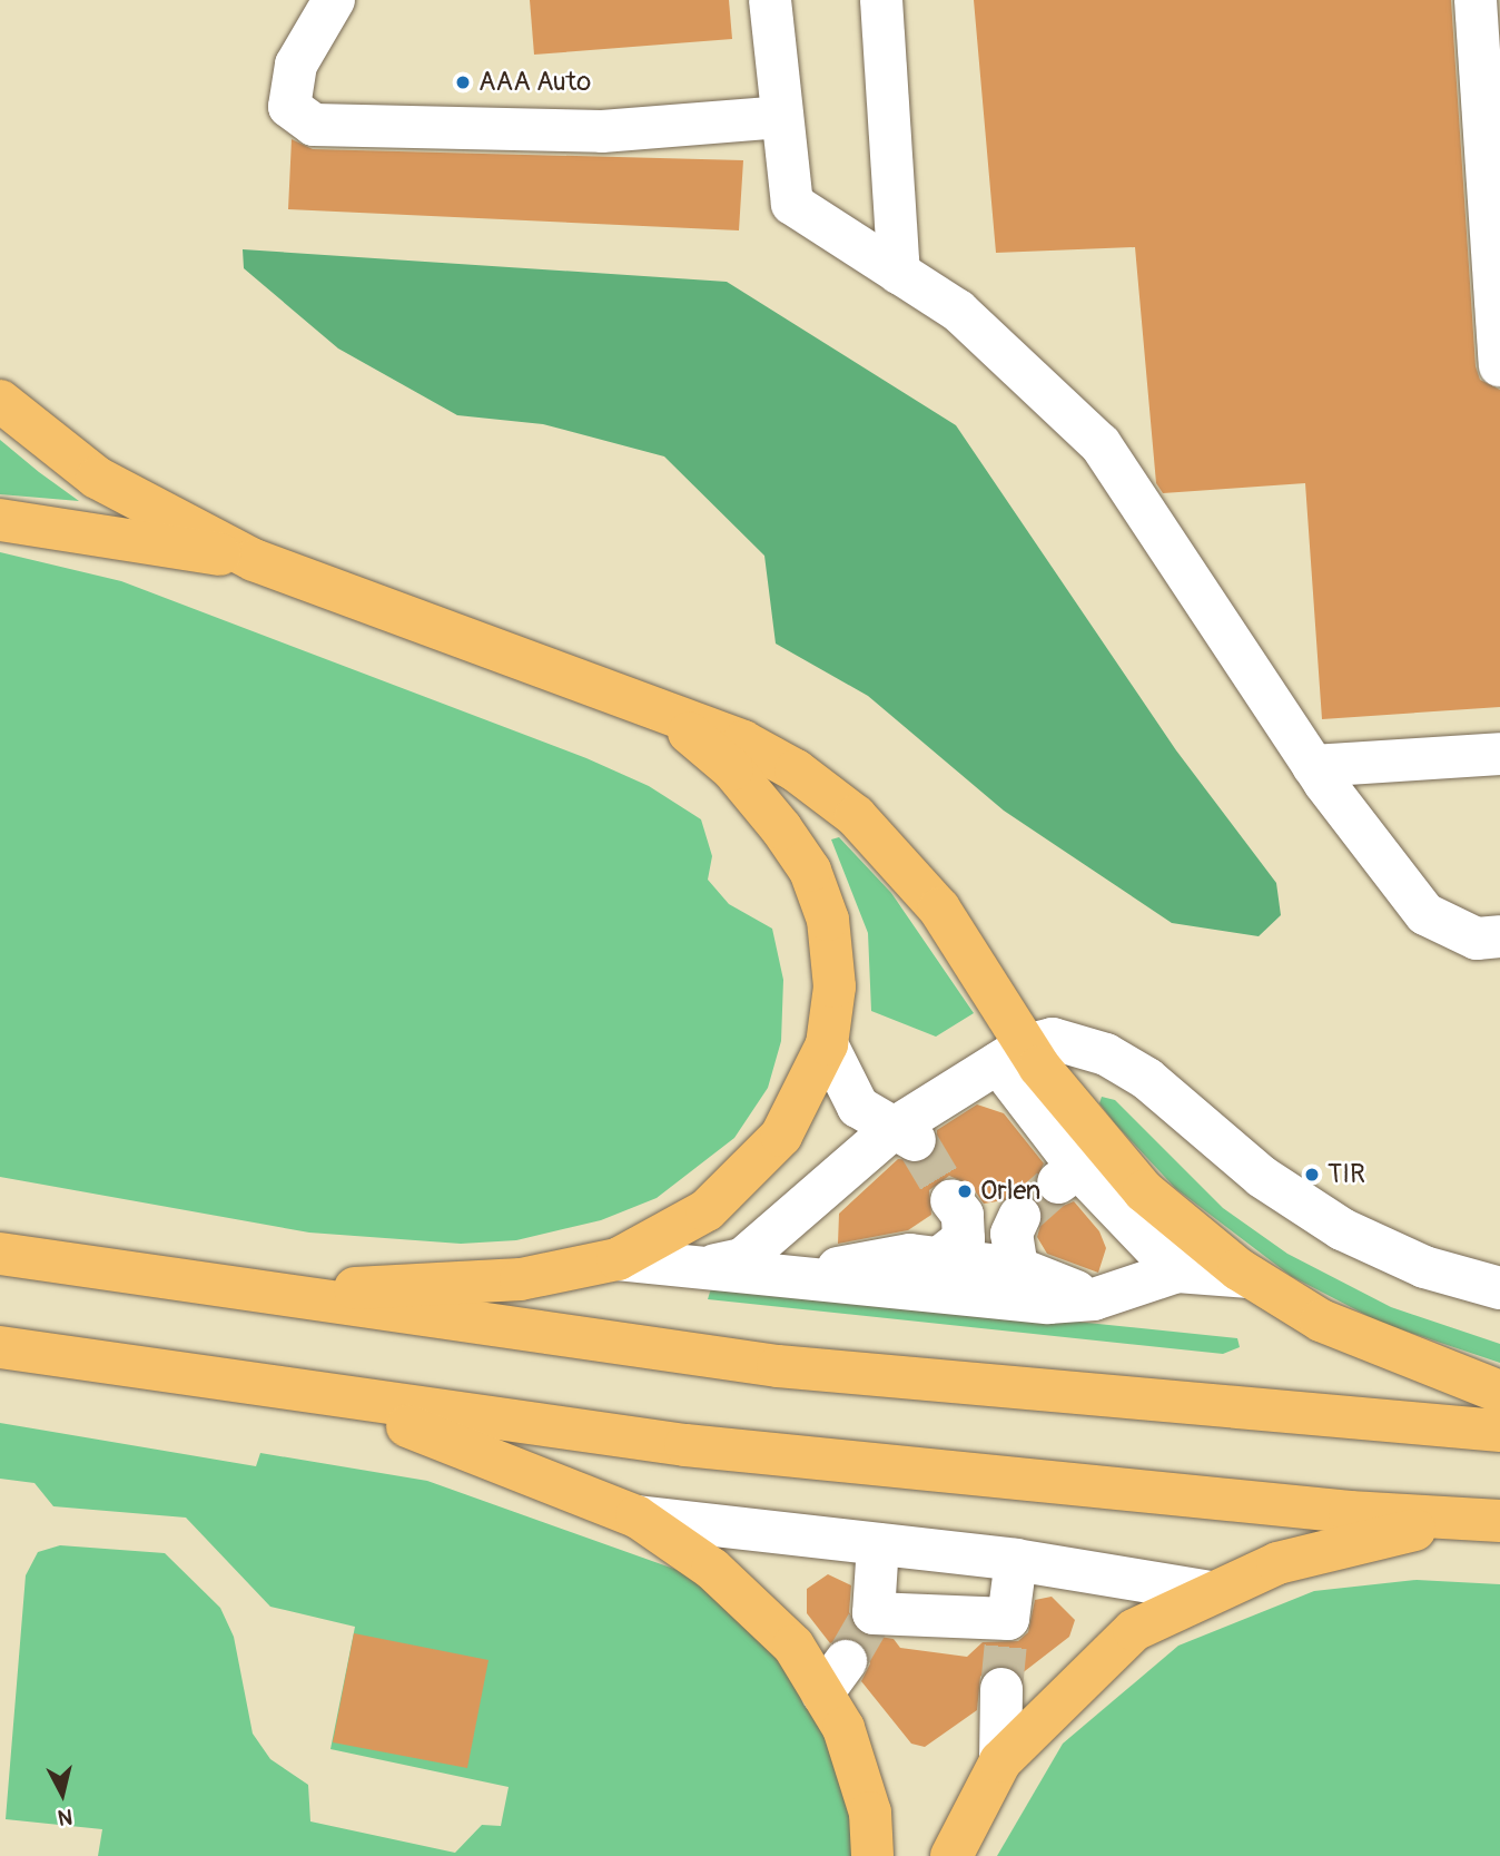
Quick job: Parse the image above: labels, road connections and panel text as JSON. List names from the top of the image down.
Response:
{
  "places": ["AAA Auto", "TIR", "Orlen"],
  "north": "bottom"
}
